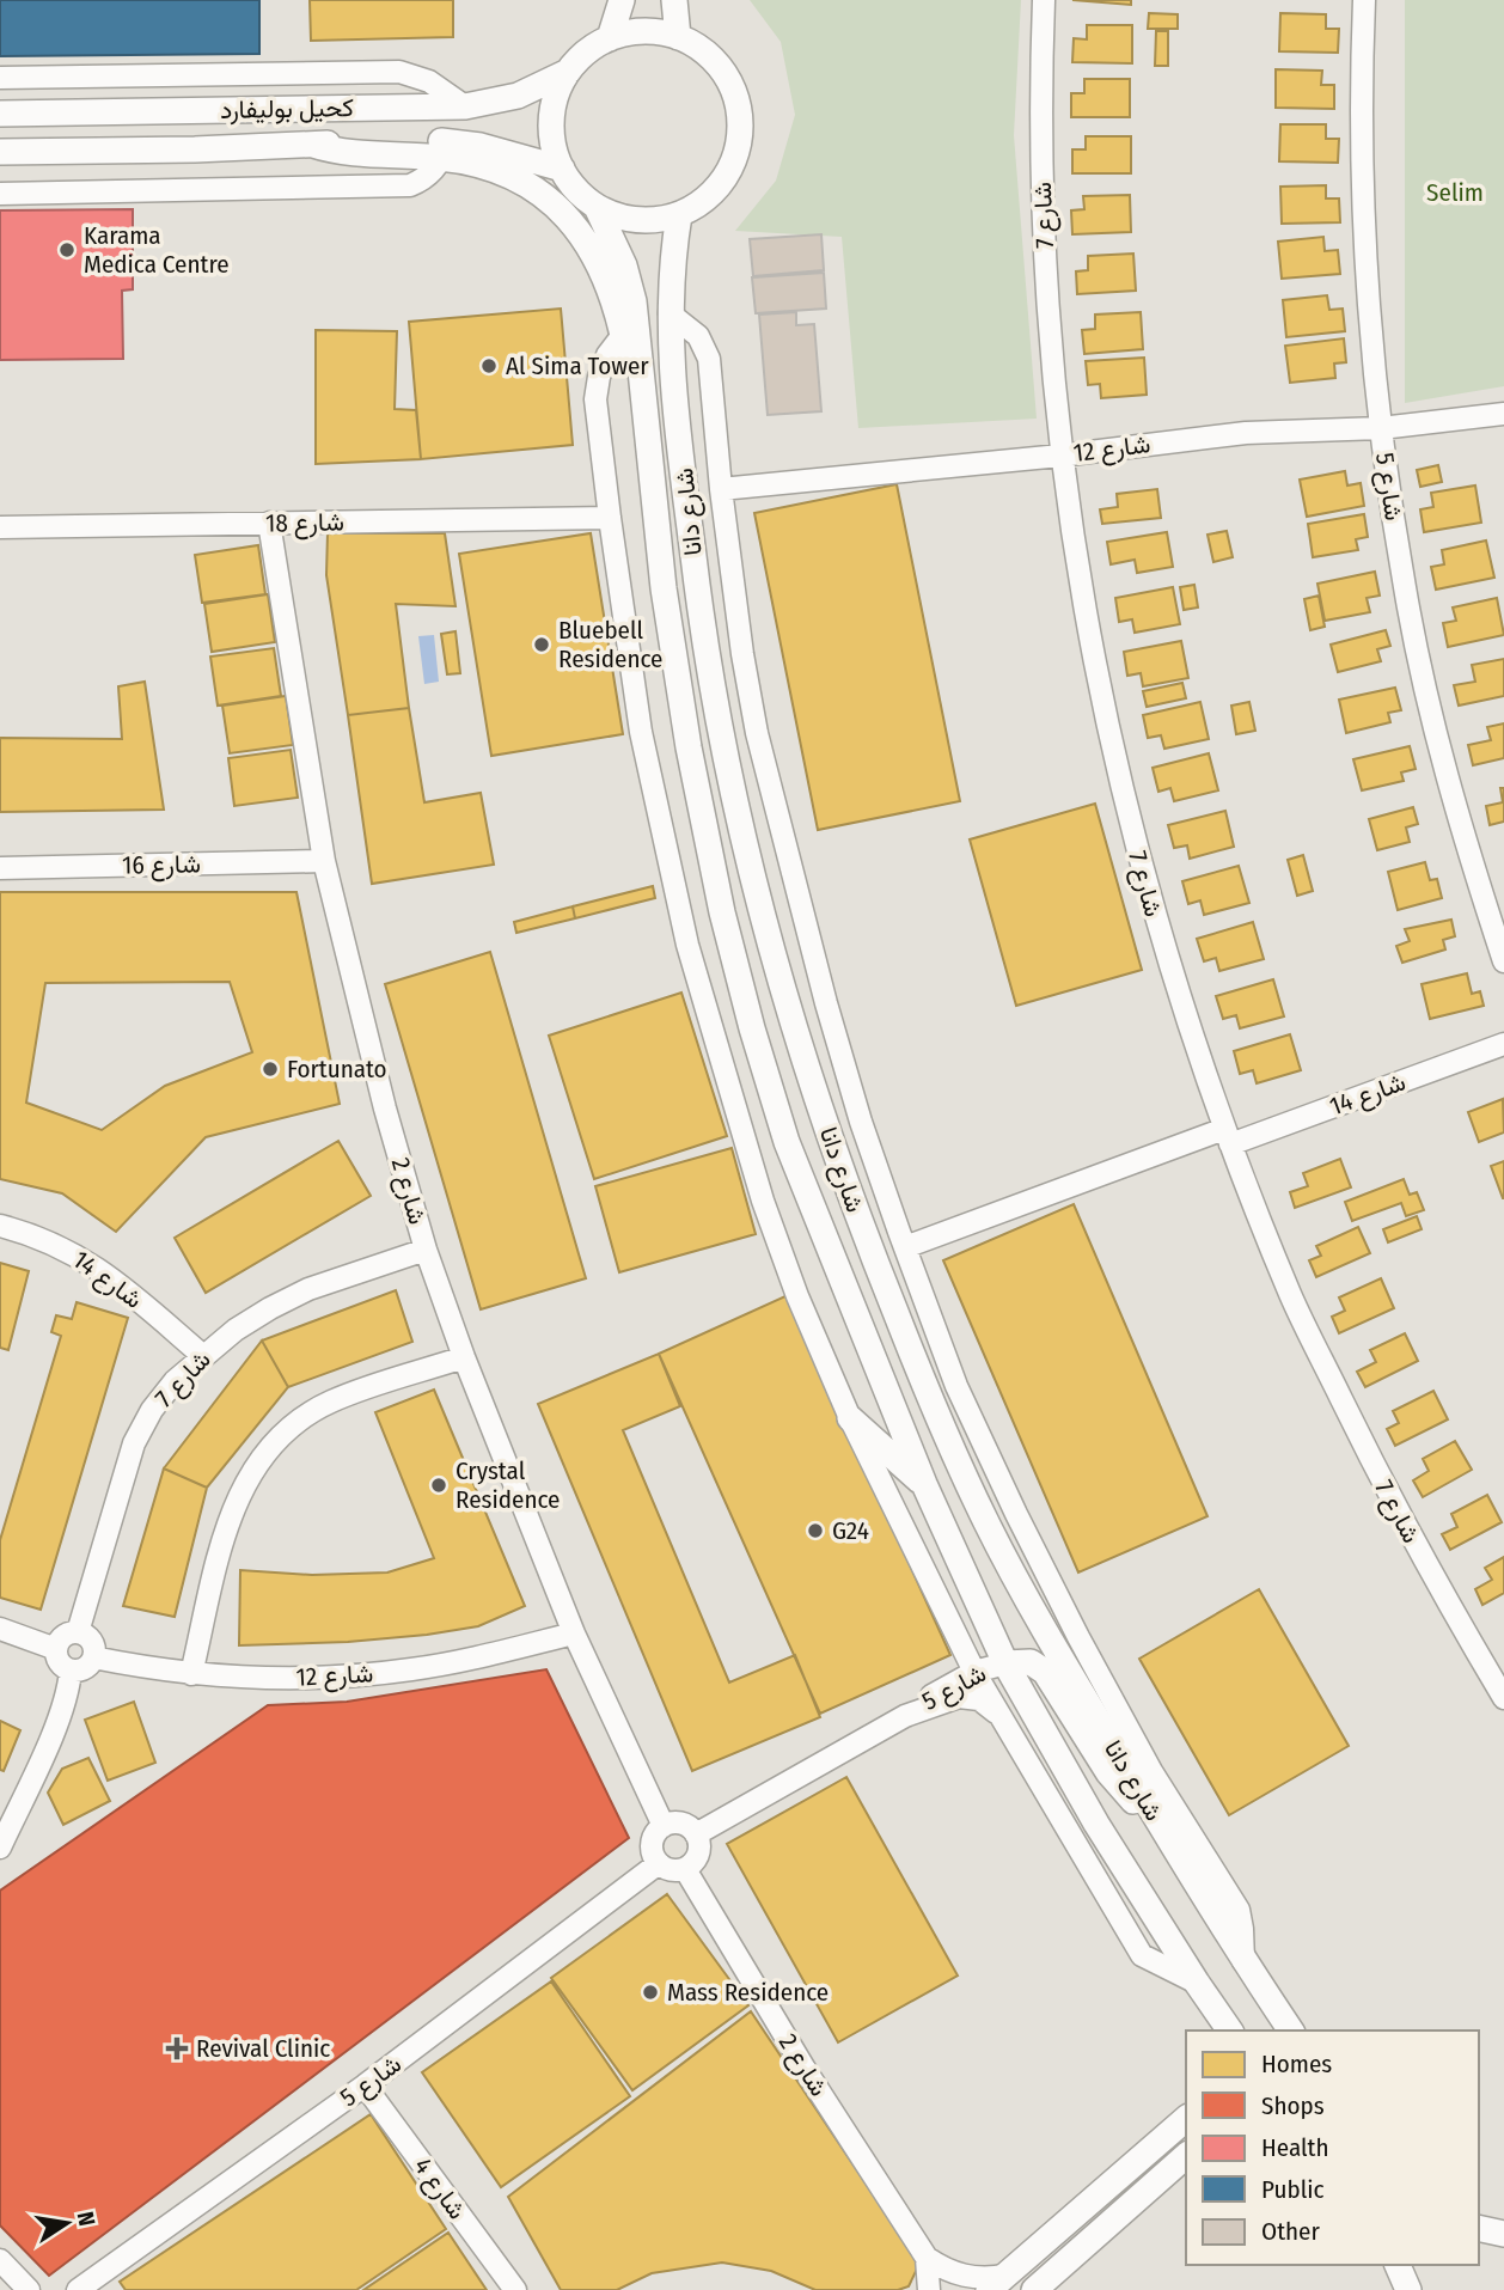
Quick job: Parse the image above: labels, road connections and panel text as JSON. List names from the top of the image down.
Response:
{
  "streets": {
    "street": [
      "كحيل بوليفارد",
      "شارع 7",
      "شارع 12",
      "شارع 5",
      "شارع دانا",
      "شارع 18",
      "شارع 16",
      "شارع 14",
      "شارع 2",
      "شارع 4"
    ]
  },
  "crossings": [
    ["كحيل بوليفارد", "شارع دانا"],
    ["شارع 7", "شارع 12"],
    ["شارع 7", "شارع 14"],
    ["شارع 7", "شارع 2"],
    ["شارع 12", "شارع 5"],
    ["شارع 12", "شارع 2"],
    ["شارع 5", "شارع دانا"],
    ["شارع 5", "شارع 2"],
    ["شارع 5", "شارع 4"],
    ["شارع 18", "شارع 2"],
    ["شارع 16", "شارع 2"]
  ],
  "parks": ["Selim"],
  "places": {
    "other": [
      "Karama Medica Centre",
      "Al Sima Tower",
      "Bluebell Residence",
      "Fortunato",
      "Crystal Residence",
      "G24",
      "Mass Residence"
    ],
    "health": ["Revival Clinic"]
  },
  "legend": [
    "Homes",
    "Shops",
    "Health",
    "Public",
    "Other"
  ],
  "north": "right"
}
